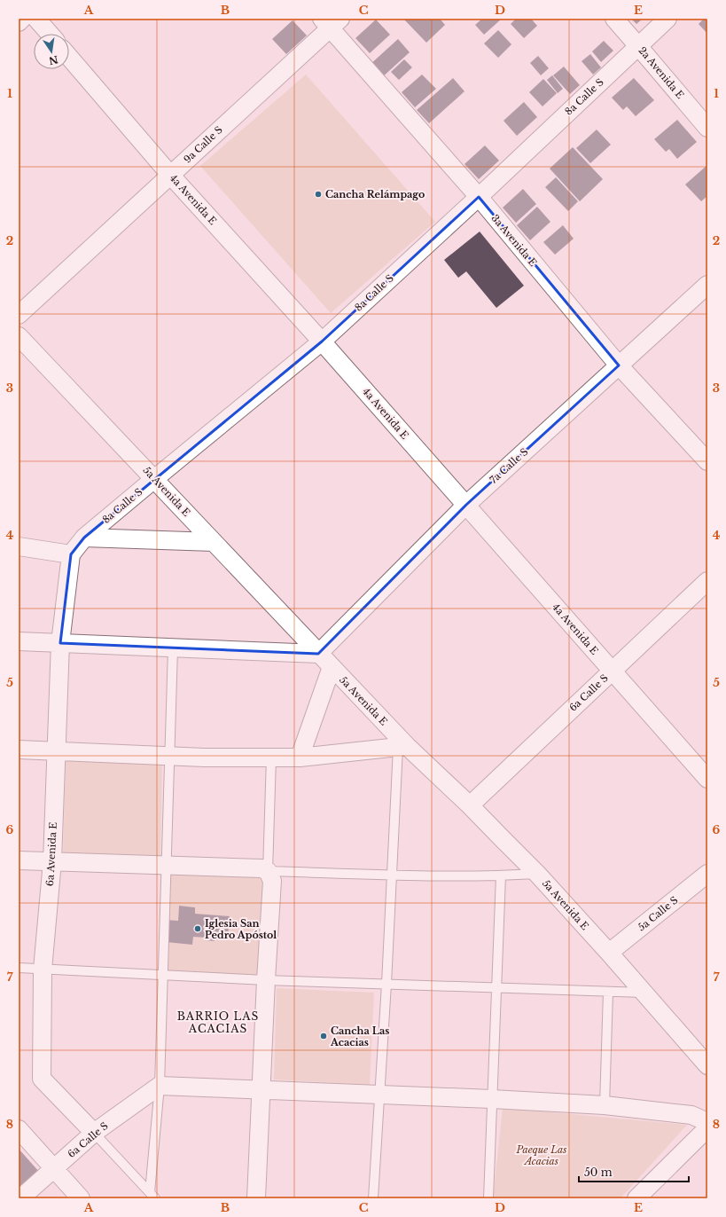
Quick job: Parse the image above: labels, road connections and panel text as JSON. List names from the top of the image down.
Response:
{
  "streets": {
    "street": [
      "2a Avenida E",
      "8a Calle S",
      "9a Calle S",
      "4a Avenida E",
      "3a Avenida E",
      "7a Calle S",
      "5a Avenida E",
      "6a Calle S",
      "6a Avenida E",
      "5a Calle S"
    ]
  },
  "crossings": [
    ["2a Avenida E", "8a Calle S"],
    ["8a Calle S", "4a Avenida E"],
    ["8a Calle S", "3a Avenida E"],
    ["8a Calle S", "5a Avenida E"],
    ["8a Calle S", "6a Avenida E"],
    ["9a Calle S", "4a Avenida E"],
    ["9a Calle S", "3a Avenida E"],
    ["4a Avenida E", "7a Calle S"],
    ["4a Avenida E", "6a Calle S"],
    ["3a Avenida E", "7a Calle S"],
    ["7a Calle S", "5a Avenida E"],
    ["5a Avenida E", "6a Calle S"],
    ["5a Avenida E", "5a Calle S"],
    ["6a Calle S", "6a Avenida E"]
  ],
  "districts": ["BARRIO LAS ACACIAS"],
  "parks": ["Paeque Las Acacias"],
  "places": ["Cancha Relámpago", "Iglesia San Pedro Apóstol", "Cancha Las Acacias"],
  "scale_bar": "50 m",
  "north": "bottom",
  "grid": {
    "columns": [
      "A",
      "B",
      "C",
      "D",
      "E"
    ],
    "rows": [
      "1",
      "2",
      "3",
      "4",
      "5",
      "6",
      "7",
      "8"
    ]
  }
}
